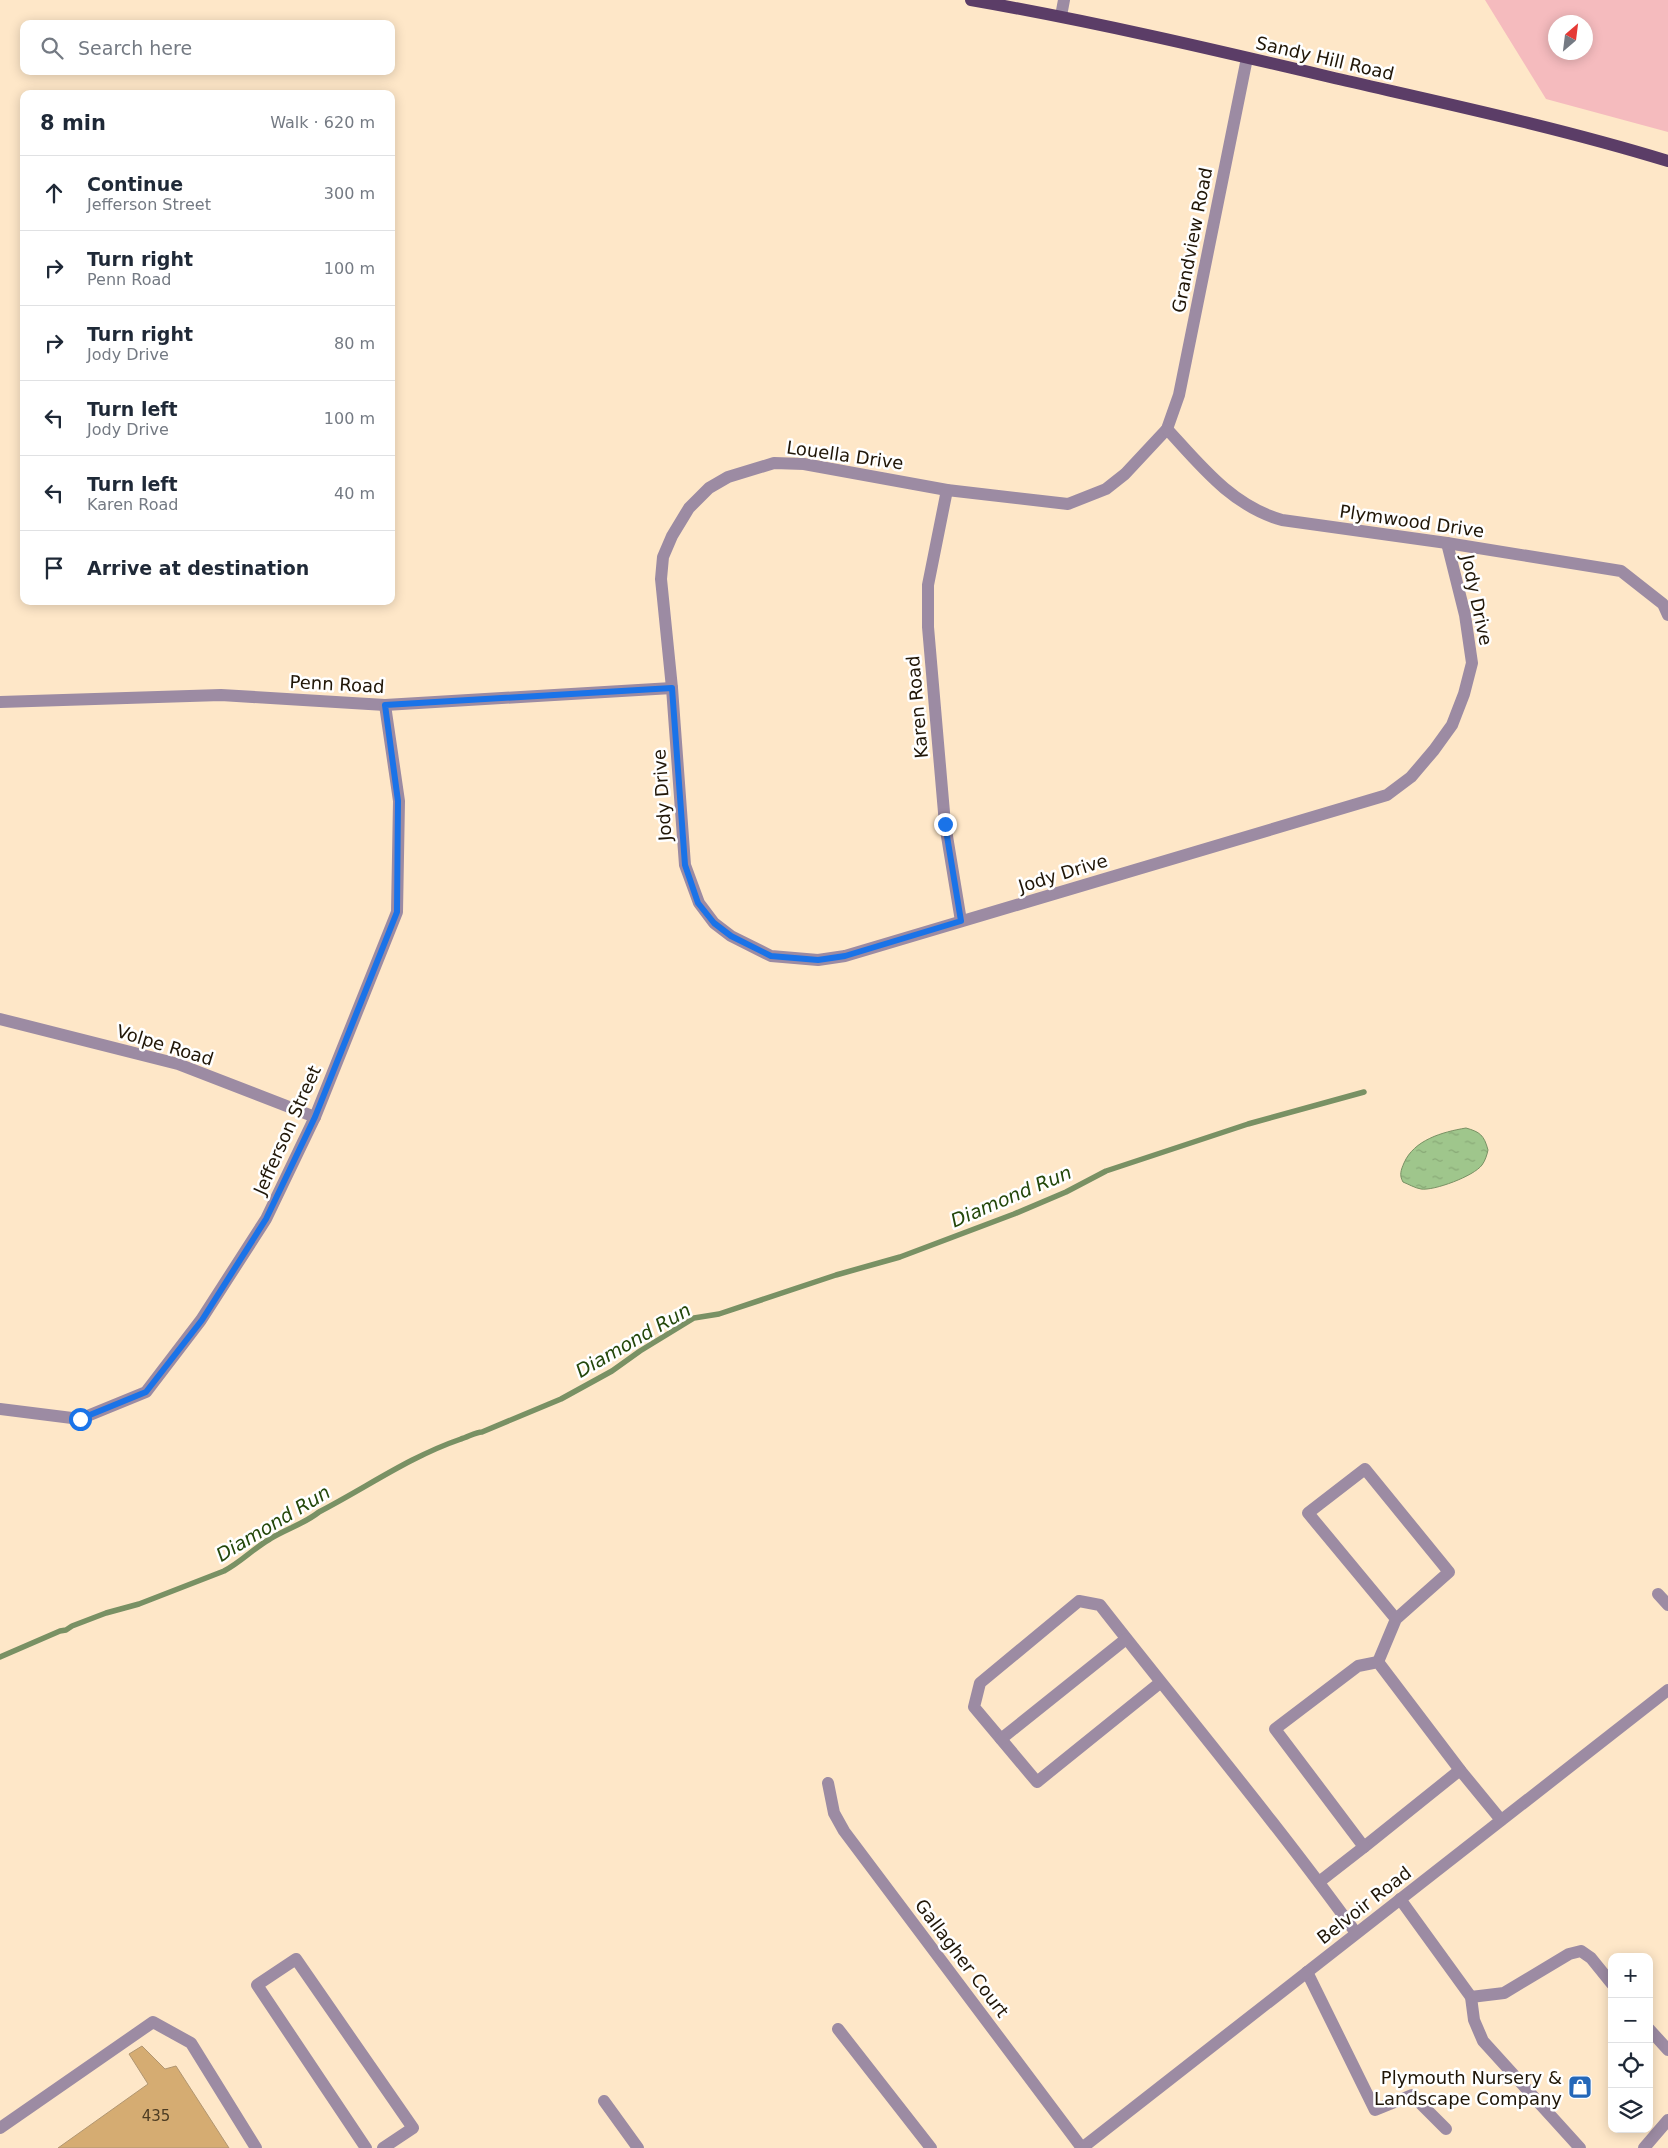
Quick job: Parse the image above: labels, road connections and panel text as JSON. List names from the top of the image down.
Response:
{
  "streets": {
    "main road": ["Sandy Hill Road"],
    "street": [
      "Grandview Road",
      "Louella Drive",
      "Plymwood Drive",
      "Jody Drive",
      "Penn Road",
      "Karen Road",
      "Volpe Road",
      "Jefferson Street",
      "Belvoir Road",
      "Gallagher Court"
    ]
  },
  "crossings": [
    ["Sandy Hill Road", "Grandview Road"],
    ["Grandview Road", "Louella Drive"],
    ["Grandview Road", "Plymwood Drive"],
    ["Louella Drive", "Plymwood Drive"],
    ["Louella Drive", "Jody Drive"],
    ["Louella Drive", "Penn Road"],
    ["Louella Drive", "Karen Road"],
    ["Plymwood Drive", "Jody Drive"],
    ["Jody Drive", "Penn Road"],
    ["Jody Drive", "Karen Road"],
    ["Penn Road", "Jefferson Street"],
    ["Volpe Road", "Jefferson Street"],
    ["Belvoir Road", "Gallagher Court"]
  ],
  "water": ["Diamond Run"],
  "places": {
    "shop": ["Plymouth Nursery & Landscape Company"]
  },
  "house_numbers": ["435"],
  "north": "top right",
  "page": {
    "search": "Search here",
    "heading": ["8 min", "Walk · 620 m"],
    "list": [
      ["Continue", "Jefferson Street", "300 m"],
      ["Turn right", "Penn Road", "100 m"],
      ["Turn right", "Jody Drive", "80 m"],
      ["Turn left", "Jody Drive", "100 m"],
      ["Turn left", "Karen Road", "40 m"],
      "Arrive at destination"
    ],
    "map_buttons": ["+", "−"]
  }
}
